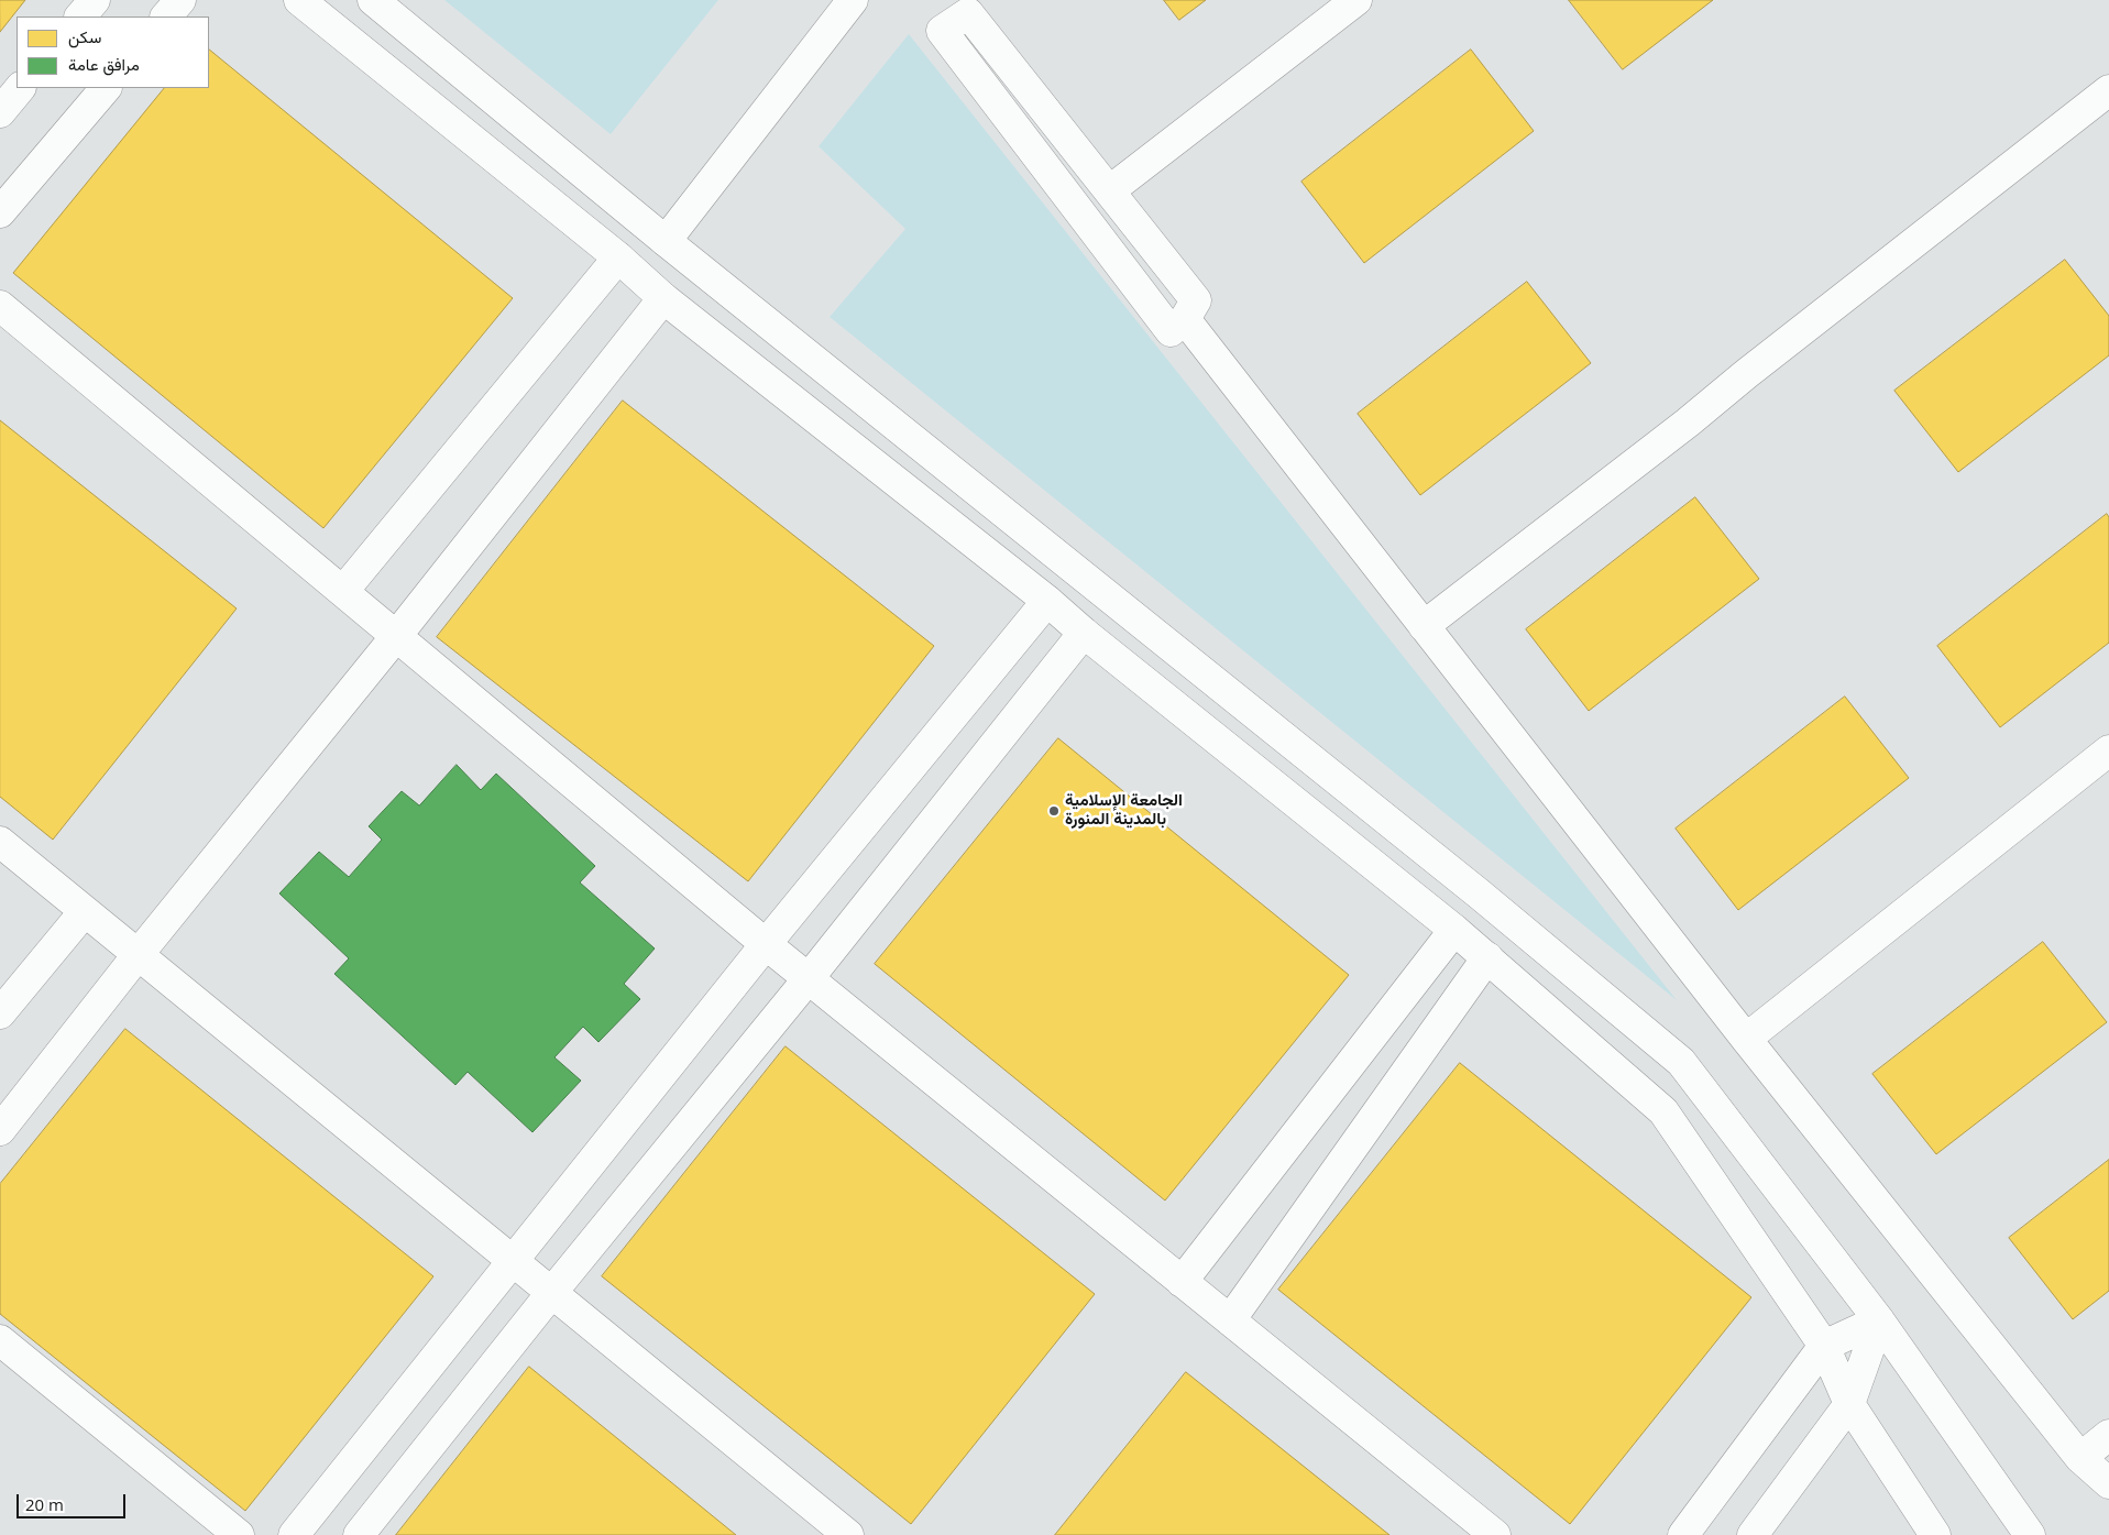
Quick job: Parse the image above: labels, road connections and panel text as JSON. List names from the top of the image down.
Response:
{
  "places": ["الجامعة الإسلامية بالمدينة المنورة"],
  "legend": ["سكن", "مرافق عامة"],
  "scale_bar": "20 m"
}
